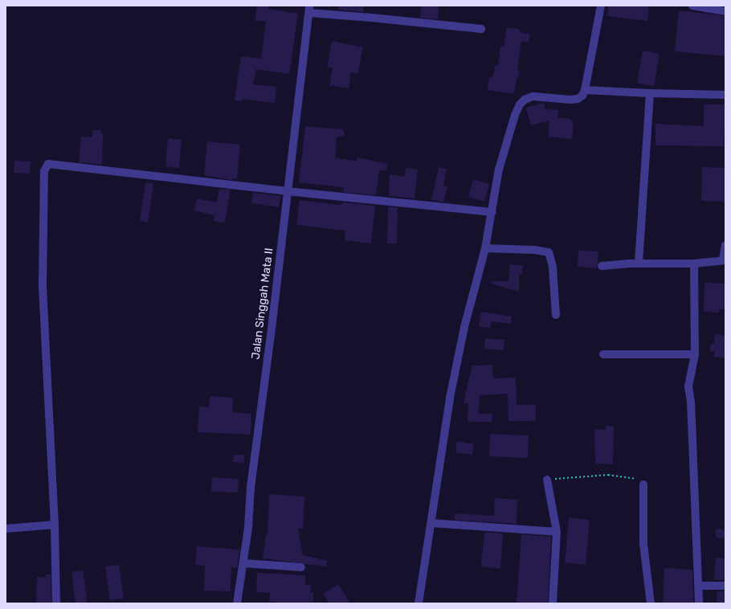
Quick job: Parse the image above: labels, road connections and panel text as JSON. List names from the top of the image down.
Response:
{
  "streets": {
    "street": ["Jalan Singgah Mata II"]
  }
}
